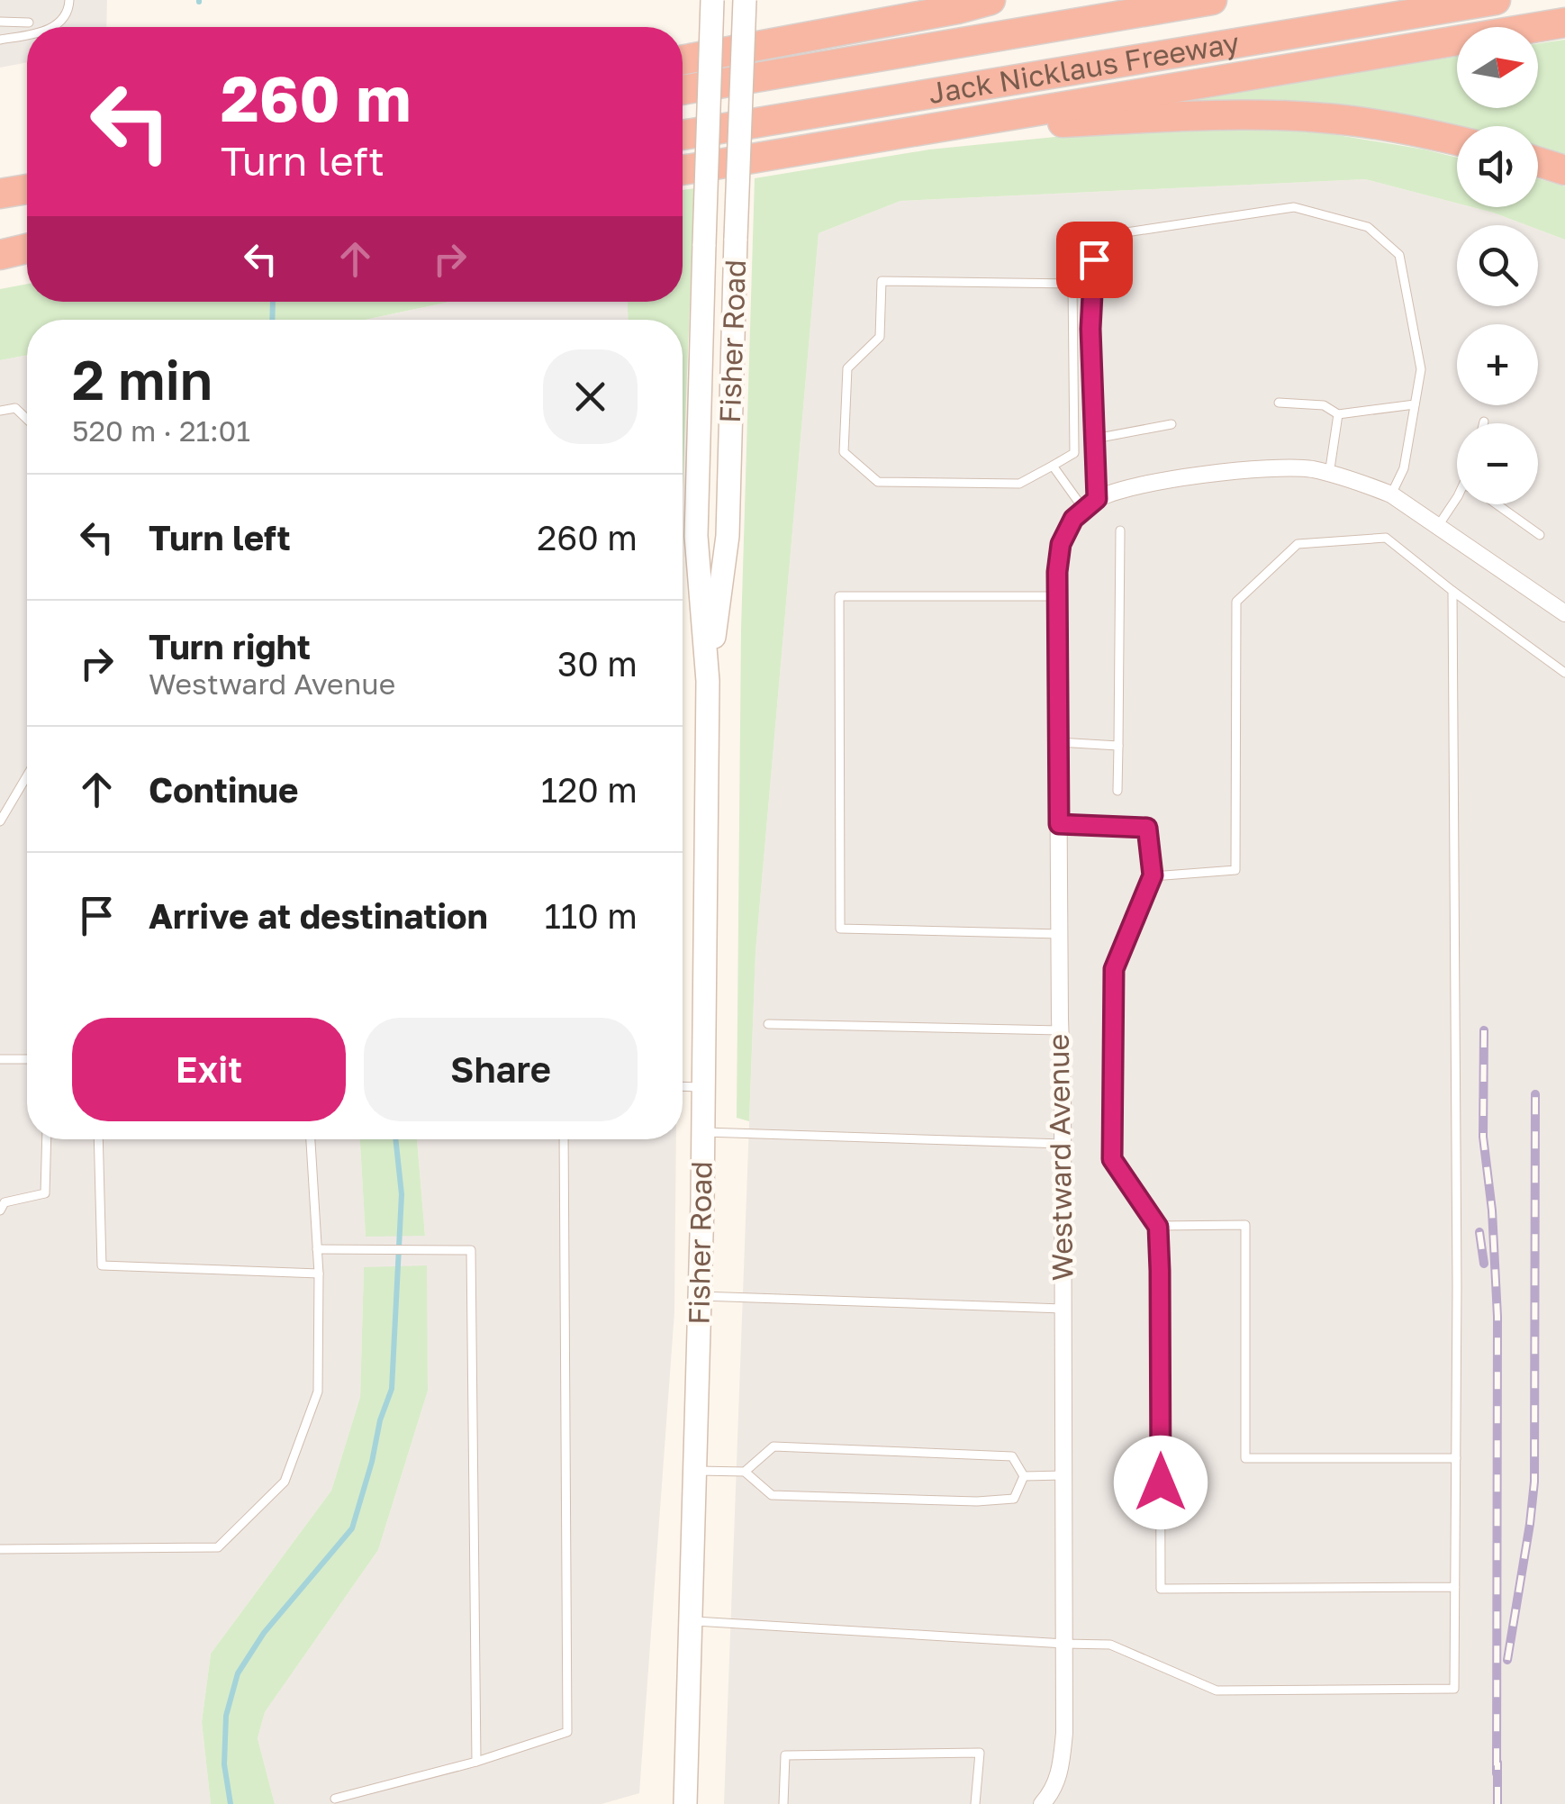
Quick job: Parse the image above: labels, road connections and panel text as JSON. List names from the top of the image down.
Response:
{
  "streets": {
    "highway": ["Jack Nicklaus Freeway"],
    "main road": ["Fisher Road"],
    "street": ["Westward Avenue"]
  },
  "north": "right",
  "page": {
    "map_buttons": ["+", "−"],
    "turn": ["260 m", "Turn left"],
    "heading": ["2 min", "520 m · 21:01"],
    "list": [
      {
        "name": "Turn left",
        "value": "260 m"
      },
      {
        "name": "Turn right",
        "note": "Westward Avenue",
        "value": "30 m"
      },
      {
        "name": "Continue",
        "value": "120 m"
      },
      {
        "name": "Arrive at destination",
        "value": "110 m"
      }
    ],
    "buttons": ["Exit", "Share"]
  }
}
